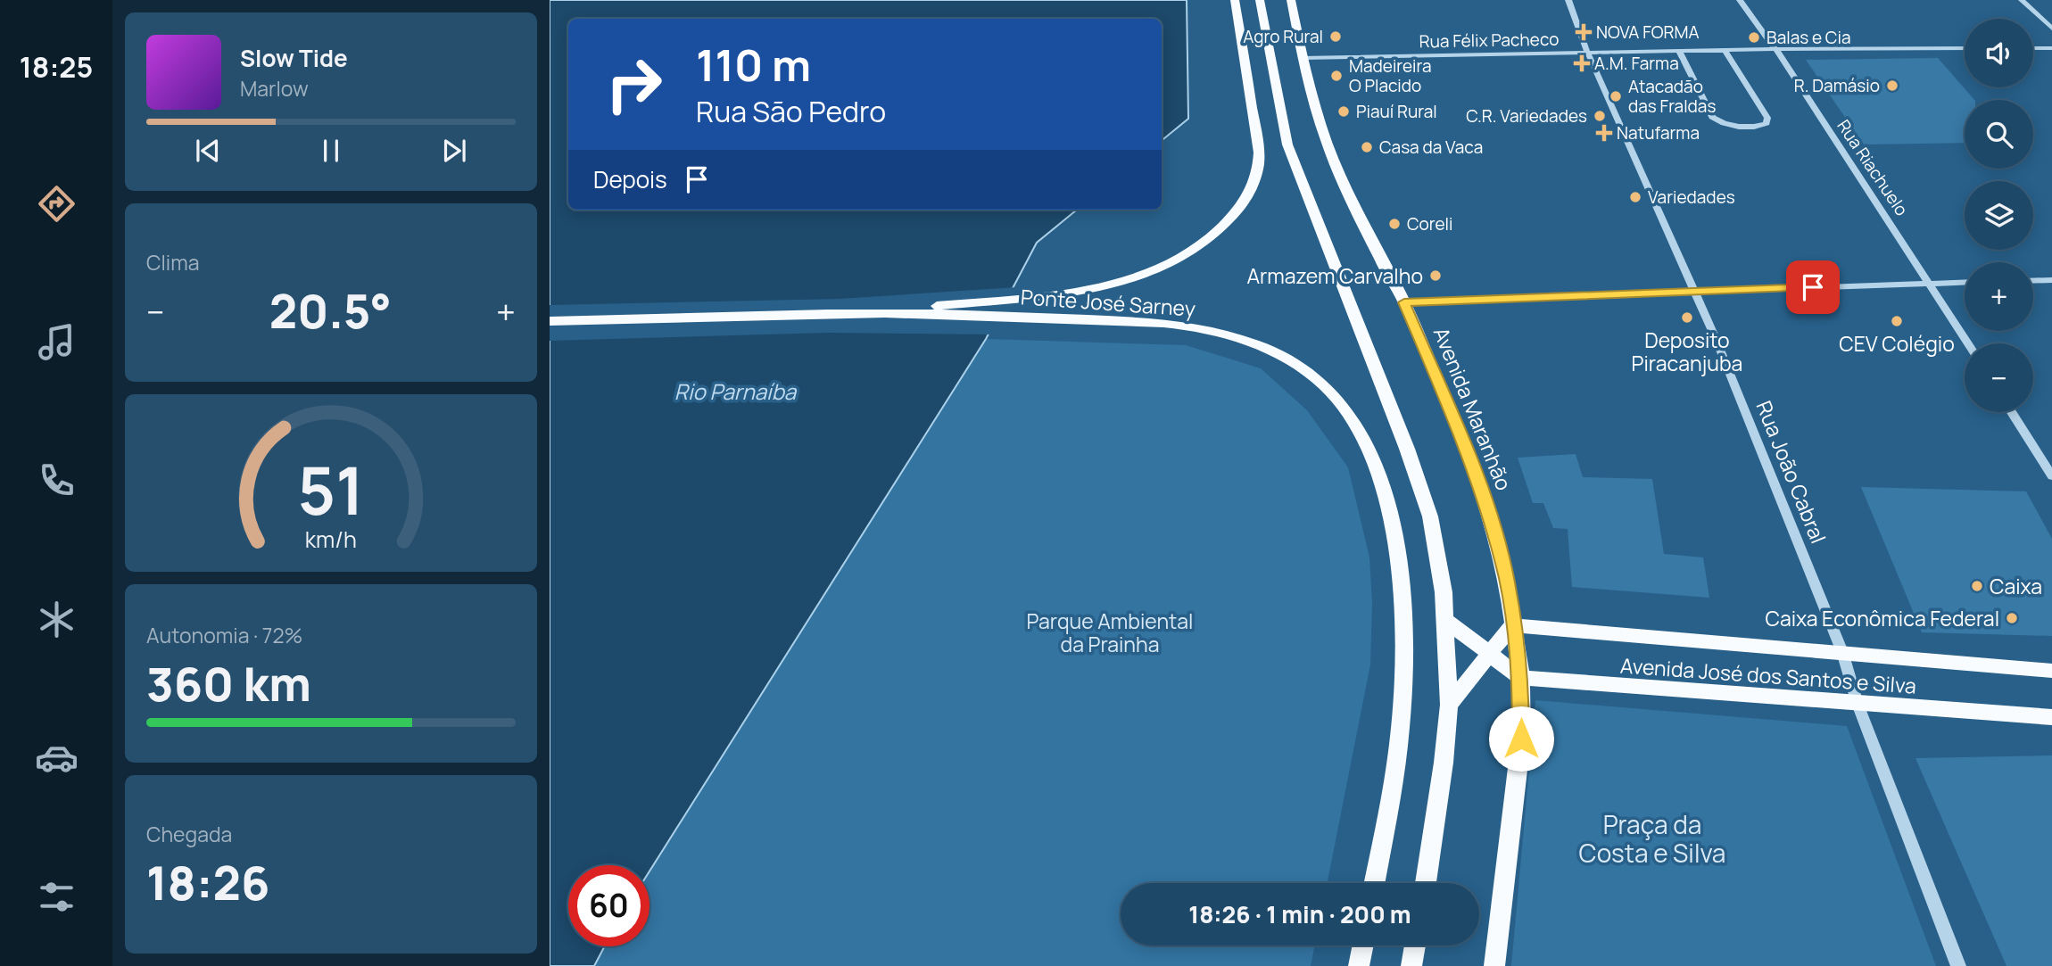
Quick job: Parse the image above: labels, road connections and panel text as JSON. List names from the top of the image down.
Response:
{
  "streets": {
    "main road": ["Ponte José Sarney", "Avenida Maranhão", "Avenida José dos Santos e Silva"],
    "street": ["Rua Félix Pacheco", "Rua Riachuelo", "Rua João Cabral"]
  },
  "crossings": [
    ["Rua Félix Pacheco", "Rua Riachuelo"],
    ["Rua Félix Pacheco", "Avenida Maranhão"],
    ["Rua Félix Pacheco", "Rua João Cabral"],
    ["Avenida Maranhão", "Avenida José dos Santos e Silva"],
    ["Rua João Cabral", "Avenida José dos Santos e Silva"]
  ],
  "water": ["Rio Parnaíba"],
  "parks": ["Parque Ambiental da Prainha", "Praça da Costa e Silva"],
  "places": {
    "health": ["NOVA FORMA", "A.M. Farma", "Natufarma"],
    "other": [
      "Agro Rural",
      "Balas e Cia",
      "Madeireira O Placido",
      "R. Damásio",
      "Atacadão das Fraldas",
      "Piauí Rural",
      "C.R. Variedades",
      "Casa da Vaca",
      "Variedades",
      "Coreli",
      "Armazem Carvalho",
      "Deposito Piracanjuba",
      "CEV Colégio",
      "Caixa",
      "Caixa Econômica Federal"
    ]
  },
  "page": {
    "tabs": "18:25",
    "map_buttons": ["+", "−"],
    "turn": ["110 m", "Rua São Pedro"],
    "song": ["Slow Tide", "Marlow"],
    "then": "Depois",
    "tile": [
      "Clima",
      ["Autonomia · 72%", "360 km"],
      ["Chegada", "18:26"]
    ],
    "heat": ["−", "20.5°", "+"],
    "limit": "60",
    "trip": "18:26 · 1 min · 200 m",
    "gauge": ["51", "km/h"]
  }
}
